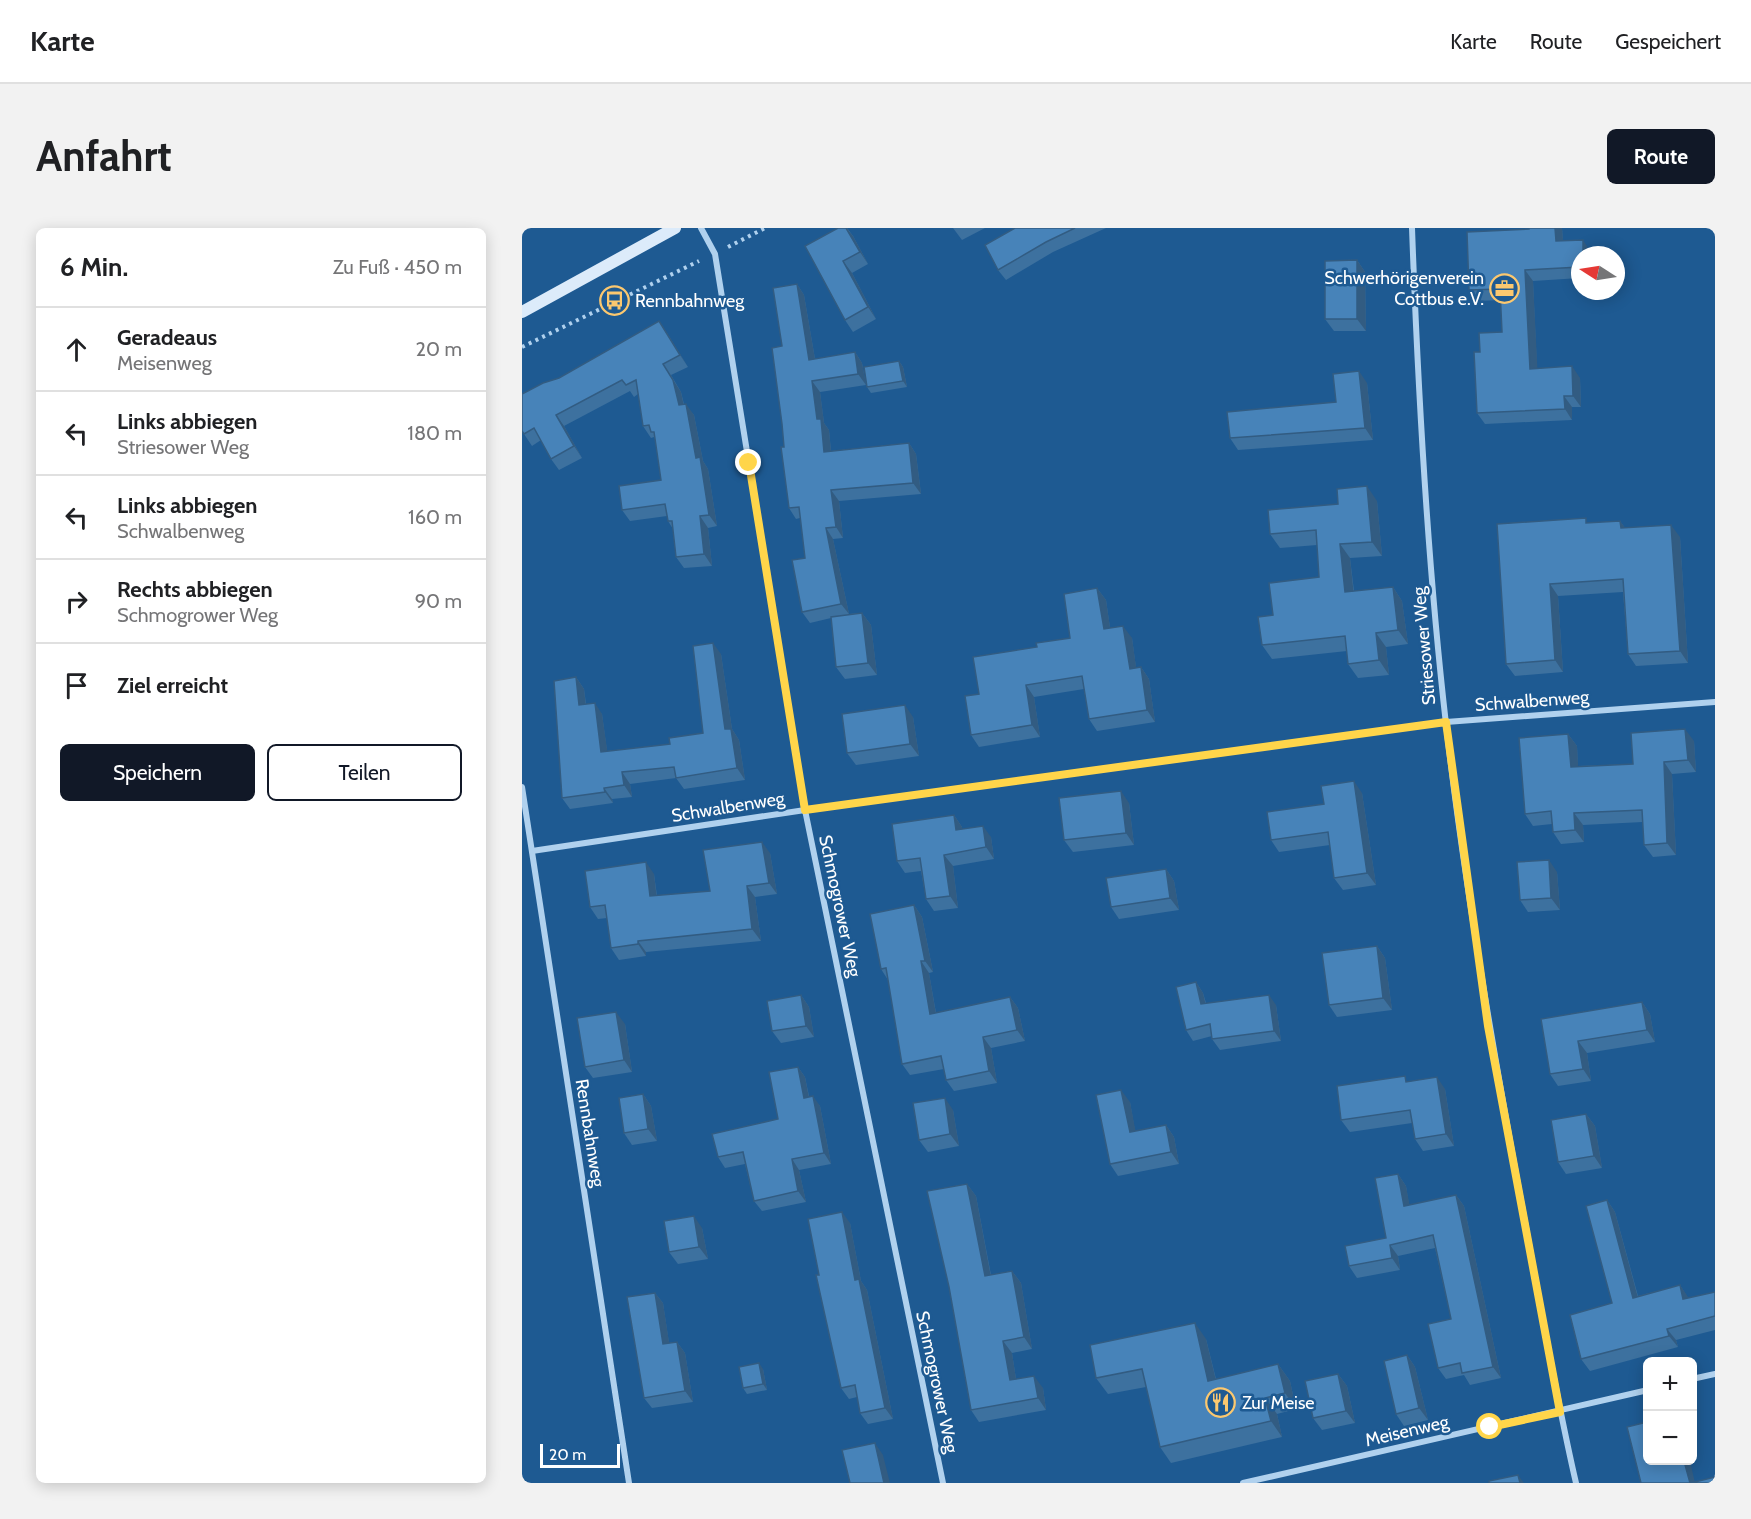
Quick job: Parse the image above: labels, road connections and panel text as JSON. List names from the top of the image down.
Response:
{
  "streets": {
    "street": [
      "Striesower Weg",
      "Schwalbenweg",
      "Schmogrower Weg",
      "Rennbahnweg",
      "Meisenweg"
    ]
  },
  "crossings": [
    ["Striesower Weg", "Schwalbenweg"],
    ["Striesower Weg", "Meisenweg"],
    ["Schwalbenweg", "Schmogrower Weg"],
    ["Schwalbenweg", "Rennbahnweg"]
  ],
  "places": {
    "office": ["Schwerhörigenverein Cottbus e.V."],
    "bus stop": ["Rennbahnweg"],
    "restaurant": ["Zur Meise"]
  },
  "scale_bar": "20 m",
  "north": "left",
  "page": {
    "header": "Karte",
    "nav": ["Karte", "Route", "Gespeichert"],
    "buttons": [
      "Route",
      ["Speichern", "Teilen"]
    ],
    "title": "Anfahrt",
    "heading": ["6 Min.", "Zu Fuß · 450 m"],
    "list": [
      ["Geradeaus", "Meisenweg", "20 m"],
      ["Links abbiegen", "Striesower Weg", "180 m"],
      ["Links abbiegen", "Schwalbenweg", "160 m"],
      ["Rechts abbiegen", "Schmogrower Weg", "90 m"],
      "Ziel erreicht"
    ],
    "map_buttons": ["+", "−"],
    "scale": "20 m"
  }
}
